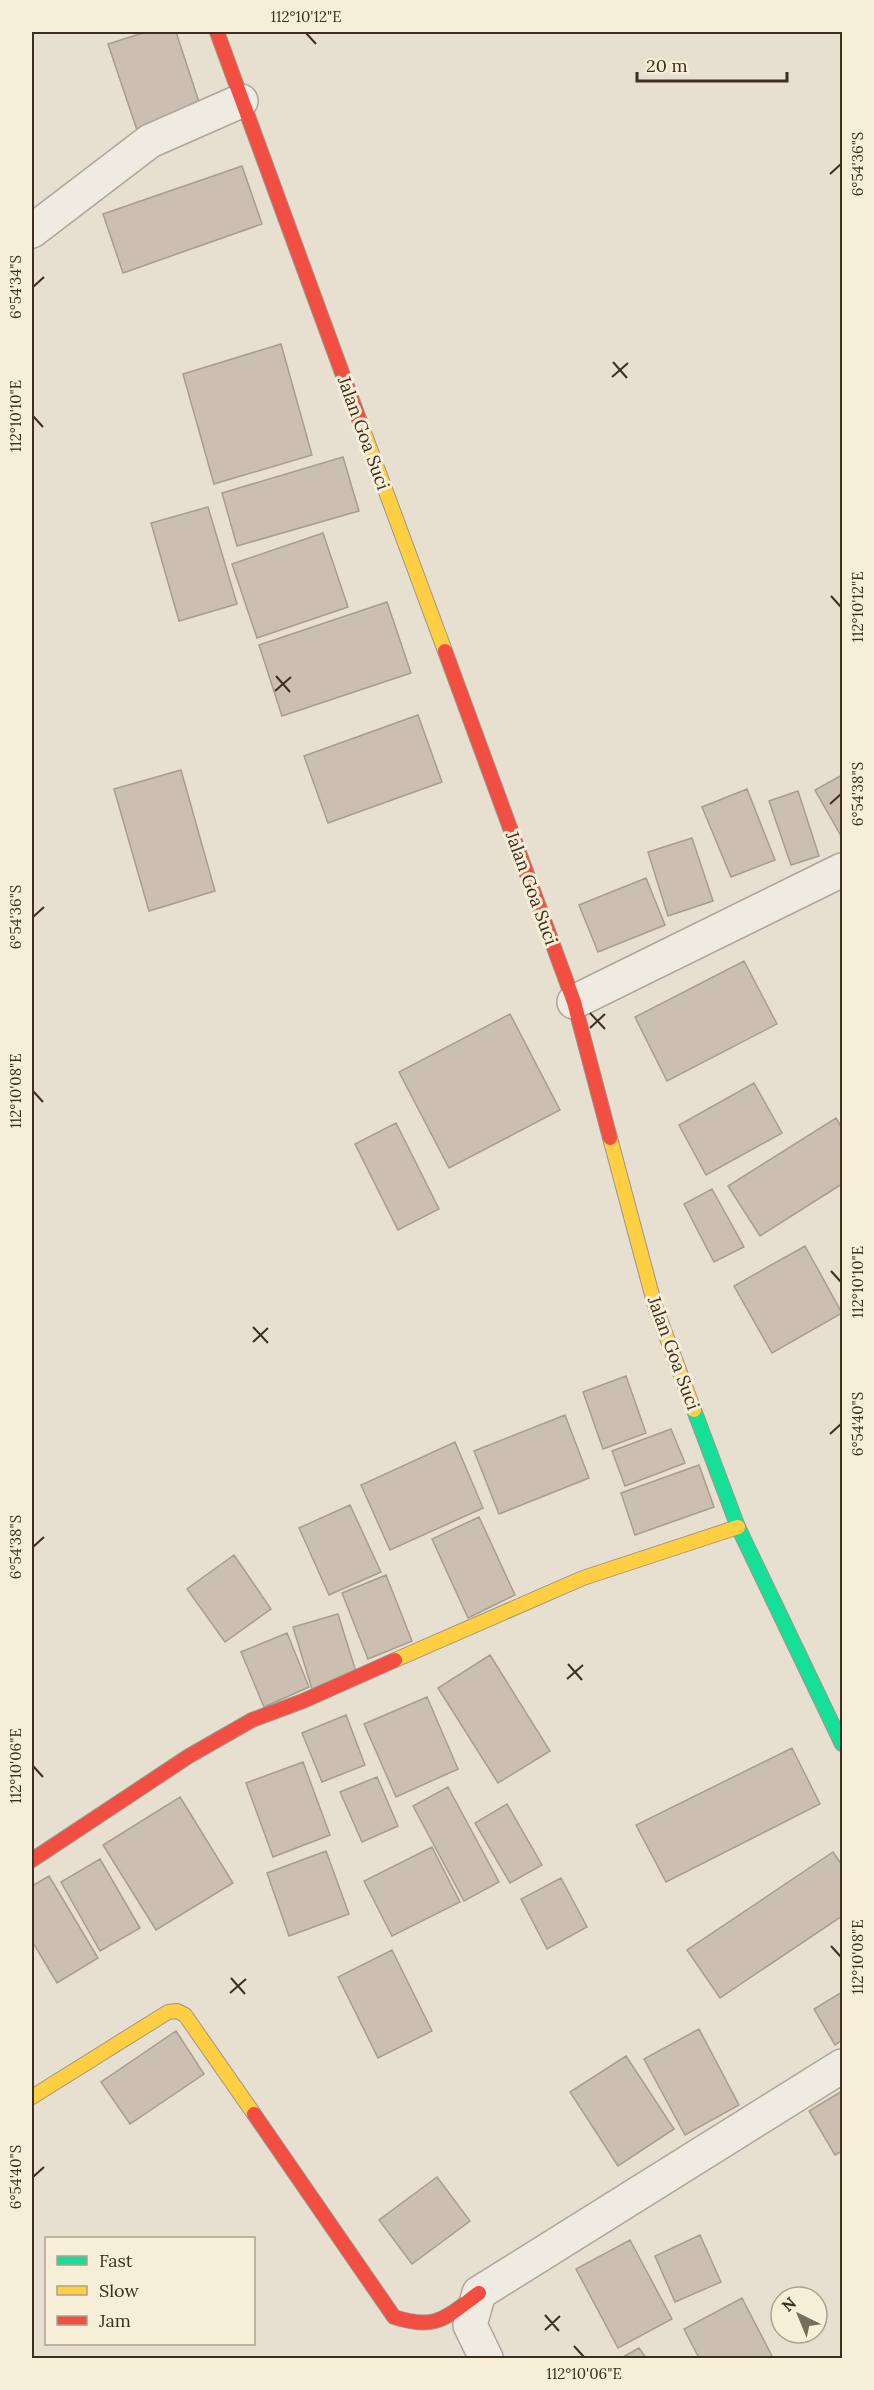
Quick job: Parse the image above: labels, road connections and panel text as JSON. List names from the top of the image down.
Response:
{
  "streets": {
    "street": ["Jalan Goa Suci"]
  },
  "legend": ["Fast", "Slow", "Jam"],
  "scale_bar": "20 m",
  "north": "top left",
  "coordinates": [
    "112°10'12\"E",
    "6°54'36\"S",
    "6°54'34\"S",
    "112°10'10\"E",
    "6°54'38\"S",
    "112°10'08\"E",
    "6°54'40\"S",
    "112°10'06\"E"
  ]
}
